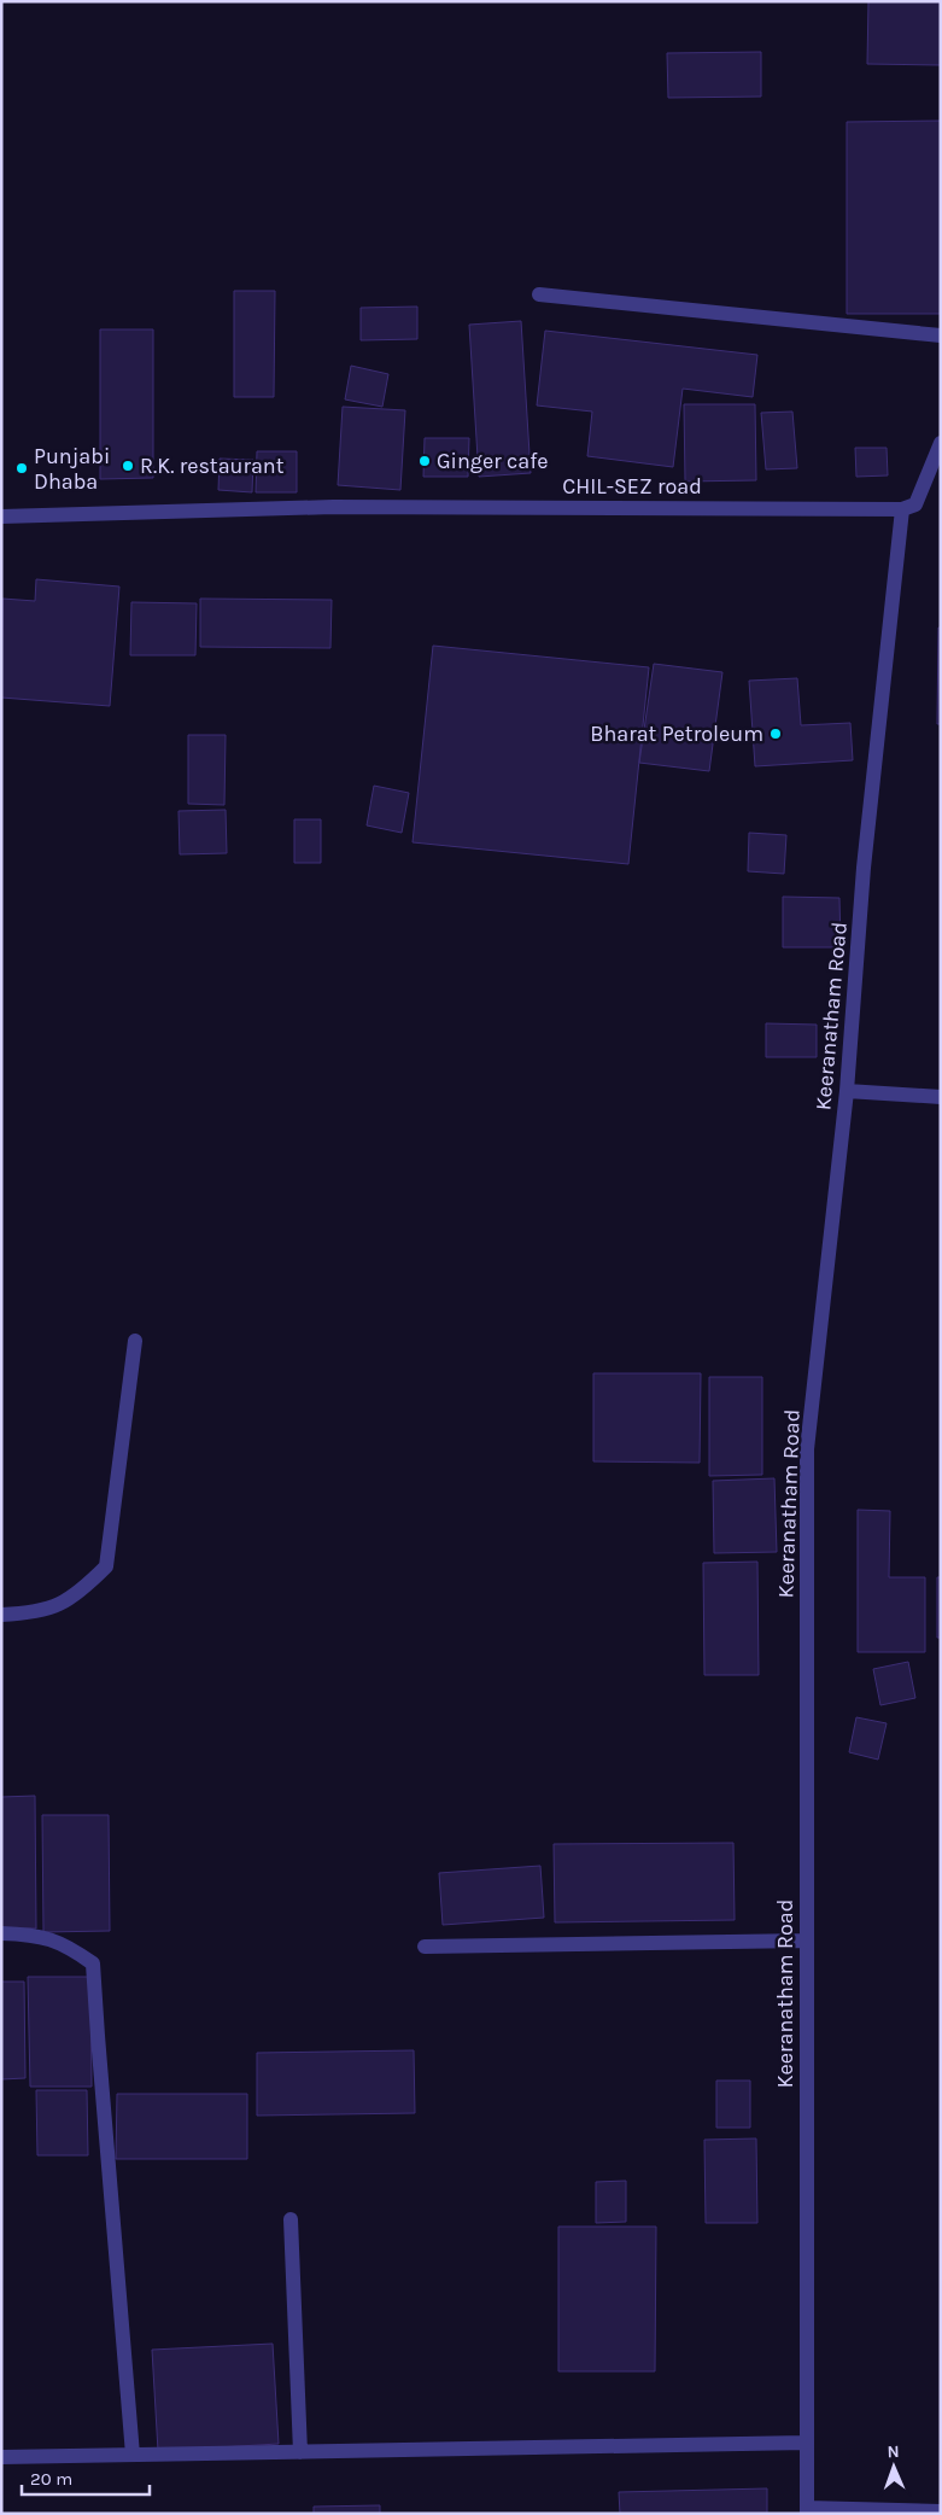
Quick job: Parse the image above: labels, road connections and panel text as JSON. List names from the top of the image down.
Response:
{
  "streets": {
    "street": ["CHIL-SEZ road", "Keeranatham Road"]
  },
  "crossings": [
    ["CHIL-SEZ road", "Keeranatham Road"]
  ],
  "places": [
    "Ginger cafe",
    "R.K. restaurant",
    "Punjabi Dhaba",
    "Bharat Petroleum"
  ],
  "scale_bar": "20 m",
  "north": "top"
}
